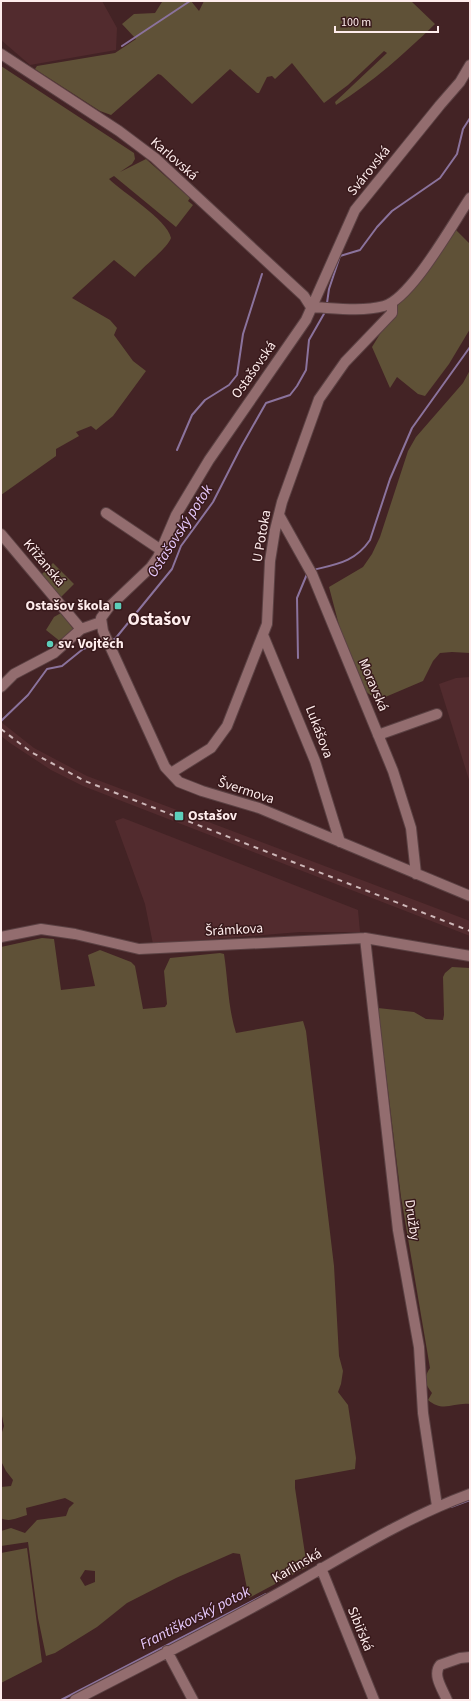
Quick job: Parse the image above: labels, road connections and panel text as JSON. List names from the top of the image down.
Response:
{
  "streets": {
    "street": [
      "Karlovská",
      "Svárovská",
      "Ostašovská",
      "U Potoka",
      "Křižanská",
      "Moravská",
      "Lukášova",
      "Švermova",
      "Šrámkova",
      "Družby",
      "Karlinská",
      "Sibiřská"
    ]
  },
  "crossings": [
    ["Karlovská", "Svárovská"],
    ["Karlovská", "Ostašovská"],
    ["Svárovská", "Ostašovská"],
    ["Ostašovská", "Švermova"],
    ["U Potoka", "Moravská"],
    ["U Potoka", "Lukášova"],
    ["U Potoka", "Švermova"],
    ["Moravská", "Švermova"],
    ["Lukášova", "Švermova"],
    ["Šrámkova", "Družby"],
    ["Družby", "Karlinská"],
    ["Karlinská", "Sibiřská"]
  ],
  "districts": ["Ostašov"],
  "water": ["Ostašovský potok", "Františkovský potok"],
  "places": {
    "transit": ["Ostašov škola", "Ostašov"],
    "other": ["sv. Vojtěch"]
  },
  "scale_bar": "100 m"
}
